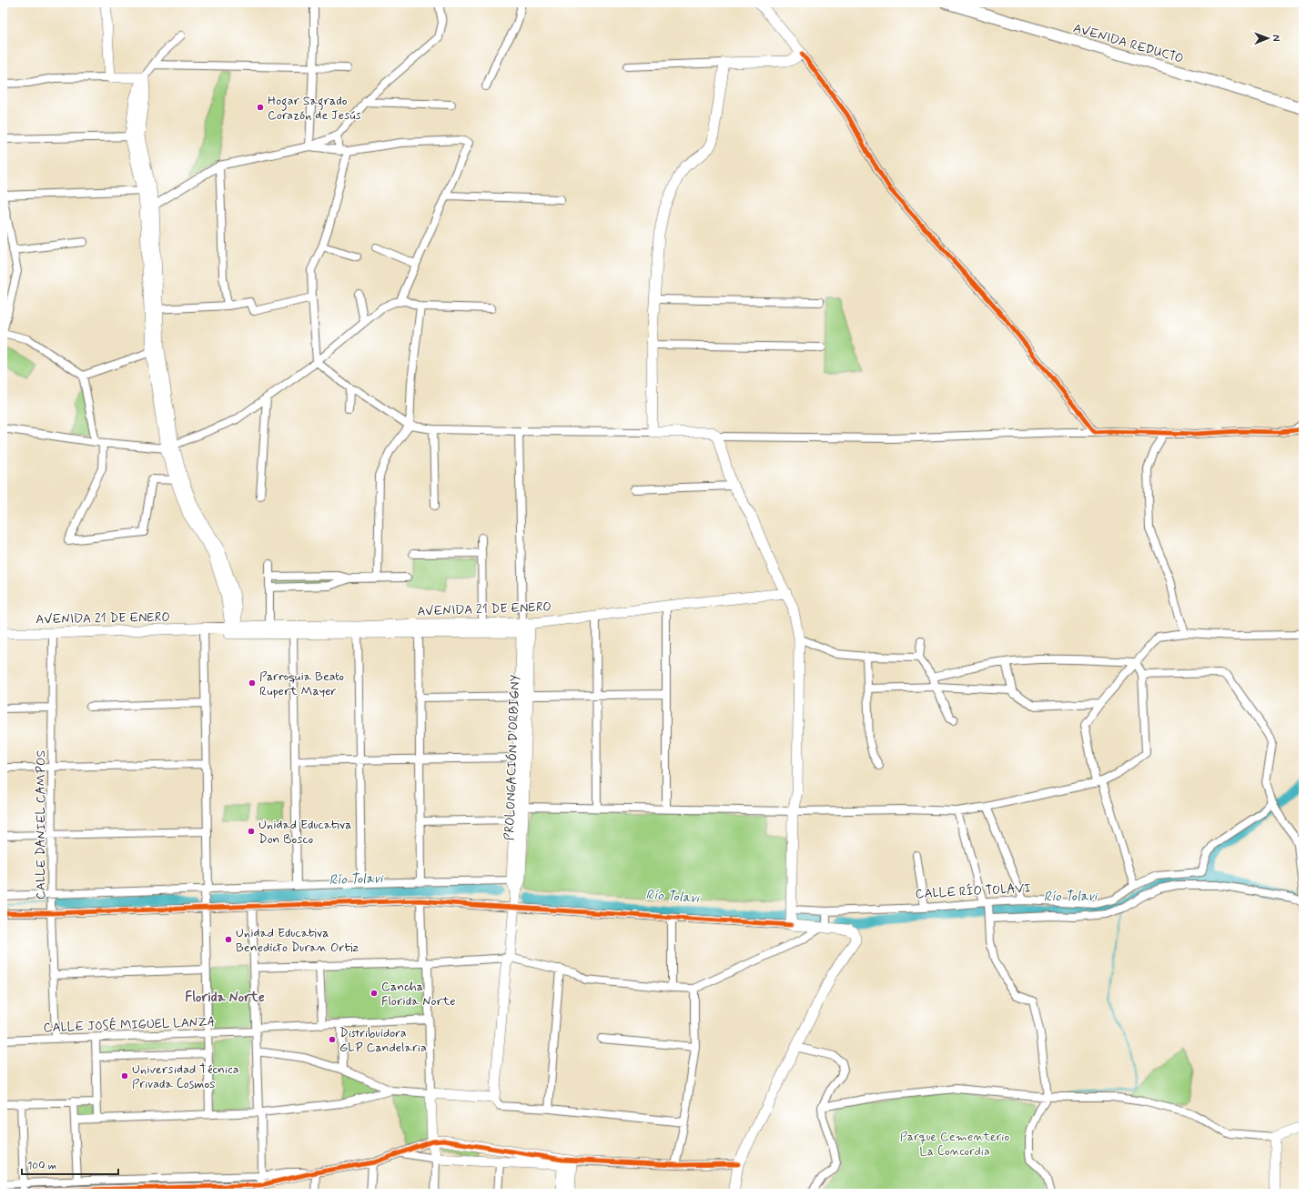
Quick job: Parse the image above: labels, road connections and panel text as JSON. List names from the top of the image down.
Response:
{
  "streets": {
    "main road": ["AVENIDA REDUCTO", "AVENIDA 21 DE ENERO", "PROLONGACIÓN D'ORBIGNY"],
    "street": ["CALLE DANIEL CAMPOS", "CALLE RÍO TOLAVI", "CALLE JOSÉ MIGUEL LANZA"]
  },
  "crossings": [
    ["AVENIDA 21 DE ENERO", "PROLONGACIÓN D'ORBIGNY"],
    ["AVENIDA 21 DE ENERO", "CALLE DANIEL CAMPOS"],
    ["CALLE DANIEL CAMPOS", "CALLE JOSÉ MIGUEL LANZA"]
  ],
  "districts": ["Florida Norte"],
  "water": ["Río Tolavi"],
  "parks": ["Parque Cementerio La Concordia"],
  "places": [
    "Hogar Sagrado Corazón de Jesús",
    "Parroquia Beato Rupert Mayer",
    "Unidad Educativa Don Bosco",
    "Unidad Educativa Benedicto Duran Ortiz",
    "Cancha Florida Norte",
    "Distribuidora GLP Candelaria",
    "Universidad Técnica Privada Cosmos"
  ],
  "scale_bar": "100 m",
  "north": "right"
}
